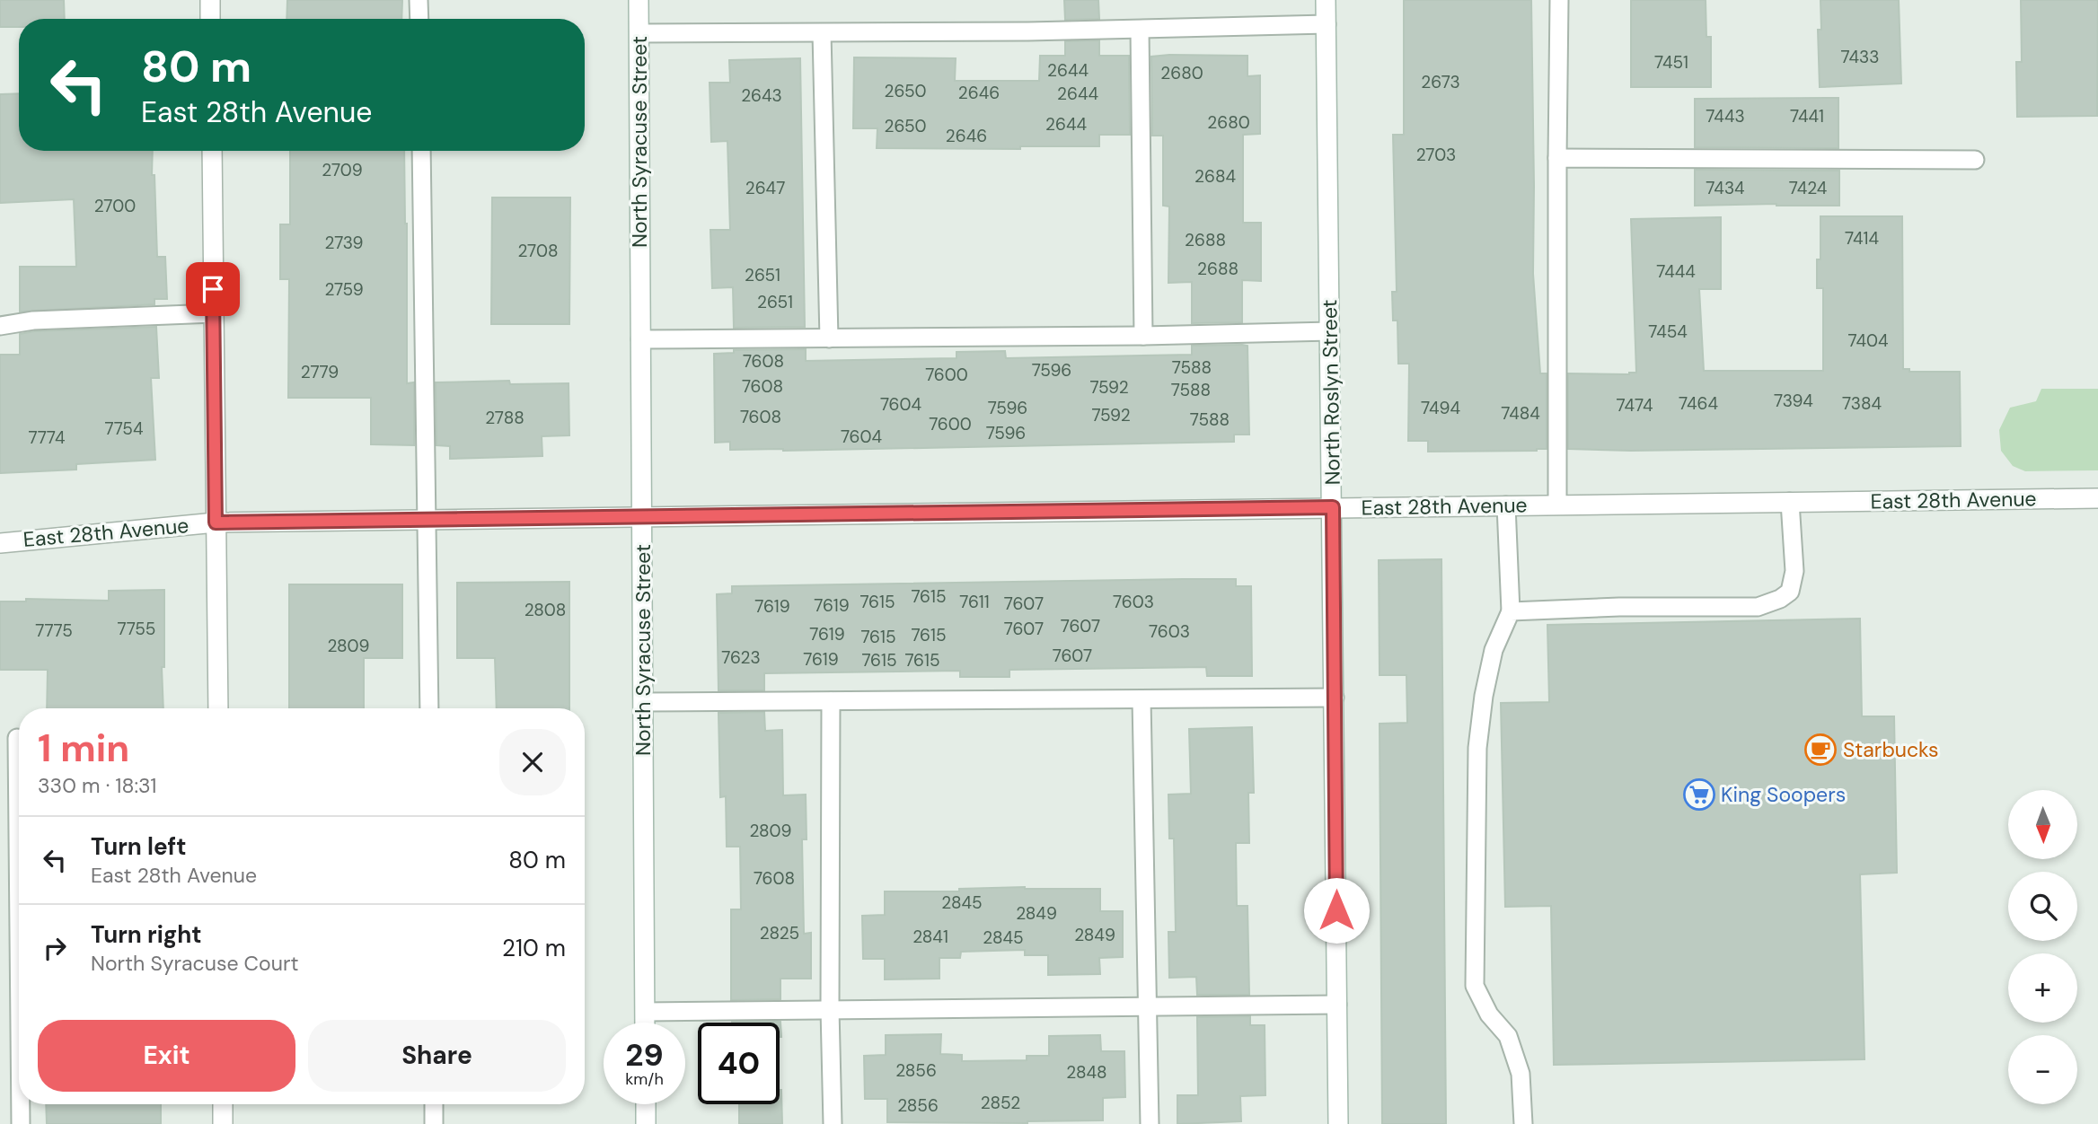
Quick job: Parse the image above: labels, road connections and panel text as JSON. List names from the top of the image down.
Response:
{
  "streets": {
    "street": ["North Syracuse Street", "North Roslyn Street", "East 28th Avenue"]
  },
  "crossings": [
    ["North Syracuse Street", "East 28th Avenue"],
    ["North Roslyn Street", "East 28th Avenue"]
  ],
  "places": {
    "cafe": ["Starbucks"],
    "supermarket": ["King Soopers"]
  },
  "house_numbers": [
    "7433",
    "7451",
    "2644",
    "2680",
    "2673",
    "2650",
    "2646",
    "2644",
    "2643",
    "7443",
    "7441",
    "2680",
    "2644",
    "2650",
    "2646",
    "2703",
    "2709",
    "2684",
    "2647",
    "7434",
    "7424",
    "2700",
    "7414",
    "2688",
    "2739",
    "2708",
    "2688",
    "7444",
    "2651",
    "2759",
    "2651",
    "7454",
    "7404",
    "7608",
    "7588",
    "7596",
    "2779",
    "7600",
    "7608",
    "7592",
    "7588",
    "7394",
    "7464",
    "7384",
    "7604",
    "7474",
    "7596",
    "7494",
    "7484",
    "7592",
    "7608",
    "2788",
    "7588",
    "7600",
    "7754",
    "7596",
    "7604",
    "7774",
    "7615",
    "7615",
    "7611",
    "7603",
    "7607",
    "7619",
    "7619",
    "2808",
    "7607",
    "7755",
    "7607",
    "7775",
    "7603",
    "7619",
    "7615",
    "7615",
    "2809",
    "7607",
    "7623",
    "7619",
    "7615",
    "7615",
    "2809",
    "7608",
    "2845",
    "2849",
    "2825",
    "2849",
    "2841",
    "2845",
    "2856",
    "2848",
    "2852",
    "2856"
  ],
  "north": "bottom",
  "page": {
    "turn": ["80 m", "East 28th Avenue"],
    "heading": ["1 min", "330 m · 18:31"],
    "map_buttons": ["+", "−"],
    "list": [
      {
        "name": "Turn left",
        "note": "East 28th Avenue",
        "value": "80 m"
      },
      {
        "name": "Turn right",
        "note": "North Syracuse Court",
        "value": "210 m"
      }
    ],
    "buttons": ["Exit", "Share"],
    "speed": "29 km/h",
    "limit": "40"
  }
}
